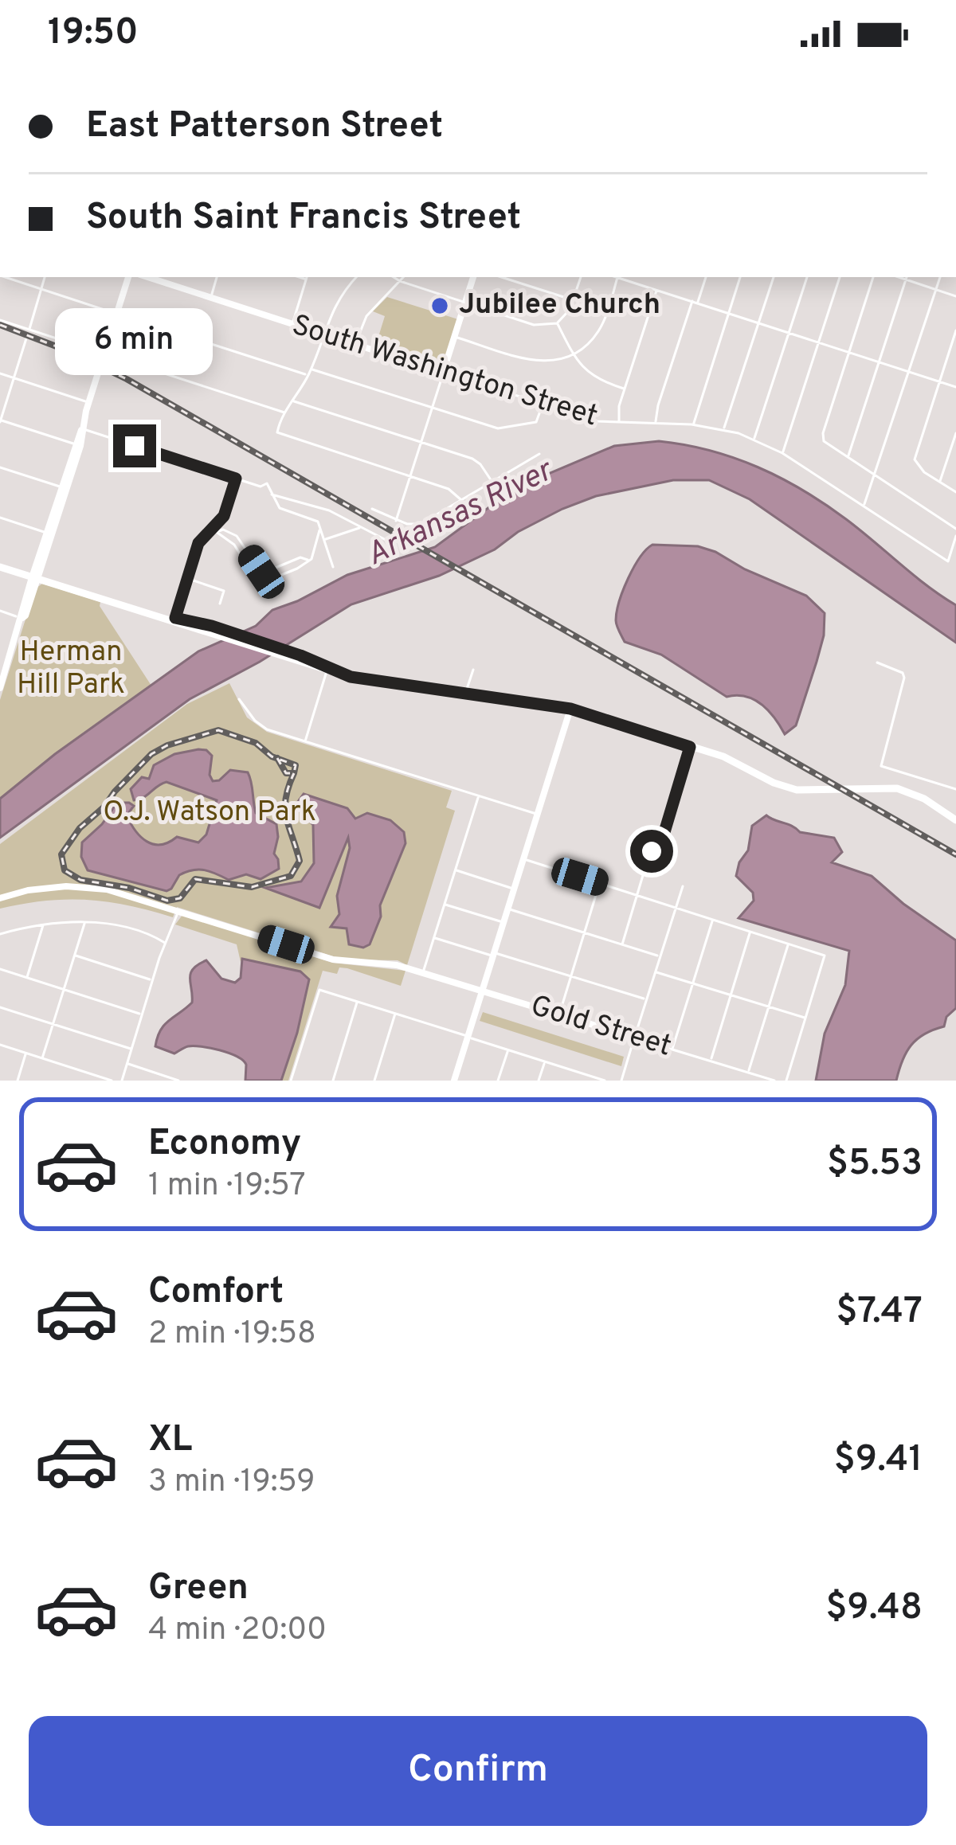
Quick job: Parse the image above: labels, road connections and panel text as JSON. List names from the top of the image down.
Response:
{
  "streets": {
    "main road": ["South Washington Street", "Gold Street"]
  },
  "water": ["Arkansas River"],
  "parks": ["Herman Hill Park", "O.J. Watson Park"],
  "places": ["Jubilee Church"],
  "page": {
    "status": "19:50",
    "banner": ["East Patterson Street", "South Saint Francis Street"],
    "bubble": "6 min",
    "list": [
      {
        "name": "Economy",
        "note": "1 min · 19:57",
        "value": "$5.53"
      },
      {
        "name": "Comfort",
        "note": "2 min · 19:58",
        "value": "$7.47"
      },
      {
        "name": "XL",
        "note": "3 min · 19:59",
        "value": "$9.41"
      },
      {
        "name": "Green",
        "note": "4 min · 20:00",
        "value": "$9.48"
      }
    ],
    "buttons": "Confirm"
  }
}
